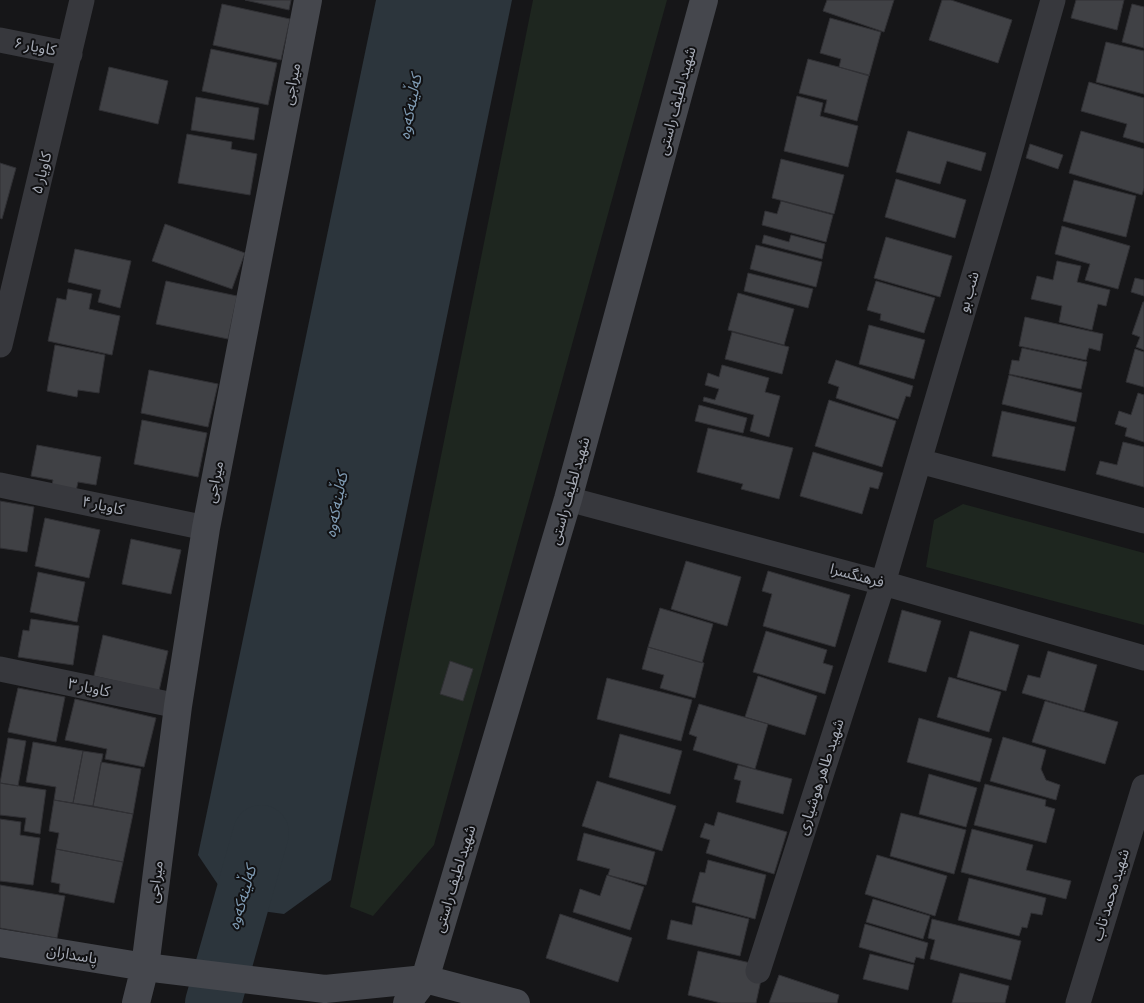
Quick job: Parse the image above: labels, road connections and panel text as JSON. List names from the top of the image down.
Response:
{
  "streets": {
    "main road": ["میراجی", "شهید لطیف راستی", "پاسداران"],
    "street": [
      "کاویار ۶",
      "کاویار ۵",
      "شب بو",
      "کاویار ۴",
      "فرهنگسرا",
      "کاویار ۳",
      "شهید طاهر هوشیاری",
      "شهید محمد تاب"
    ]
  },
  "crossings": [
    ["کاویار ۶", "کاویار ۵"],
    ["میراجی", "کاویار ۴"],
    ["میراجی", "کاویار ۳"],
    ["میراجی", "پاسداران"],
    ["شهید لطیف راستی", "فرهنگسرا"],
    ["شهید لطیف راستی", "پاسداران"],
    ["شب بو", "فرهنگسرا"],
    ["شب بو", "شهید طاهر هوشیاری"],
    ["فرهنگسرا", "شهید طاهر هوشیاری"]
  ],
  "water": ["کەڵینەکەوە"]
}
